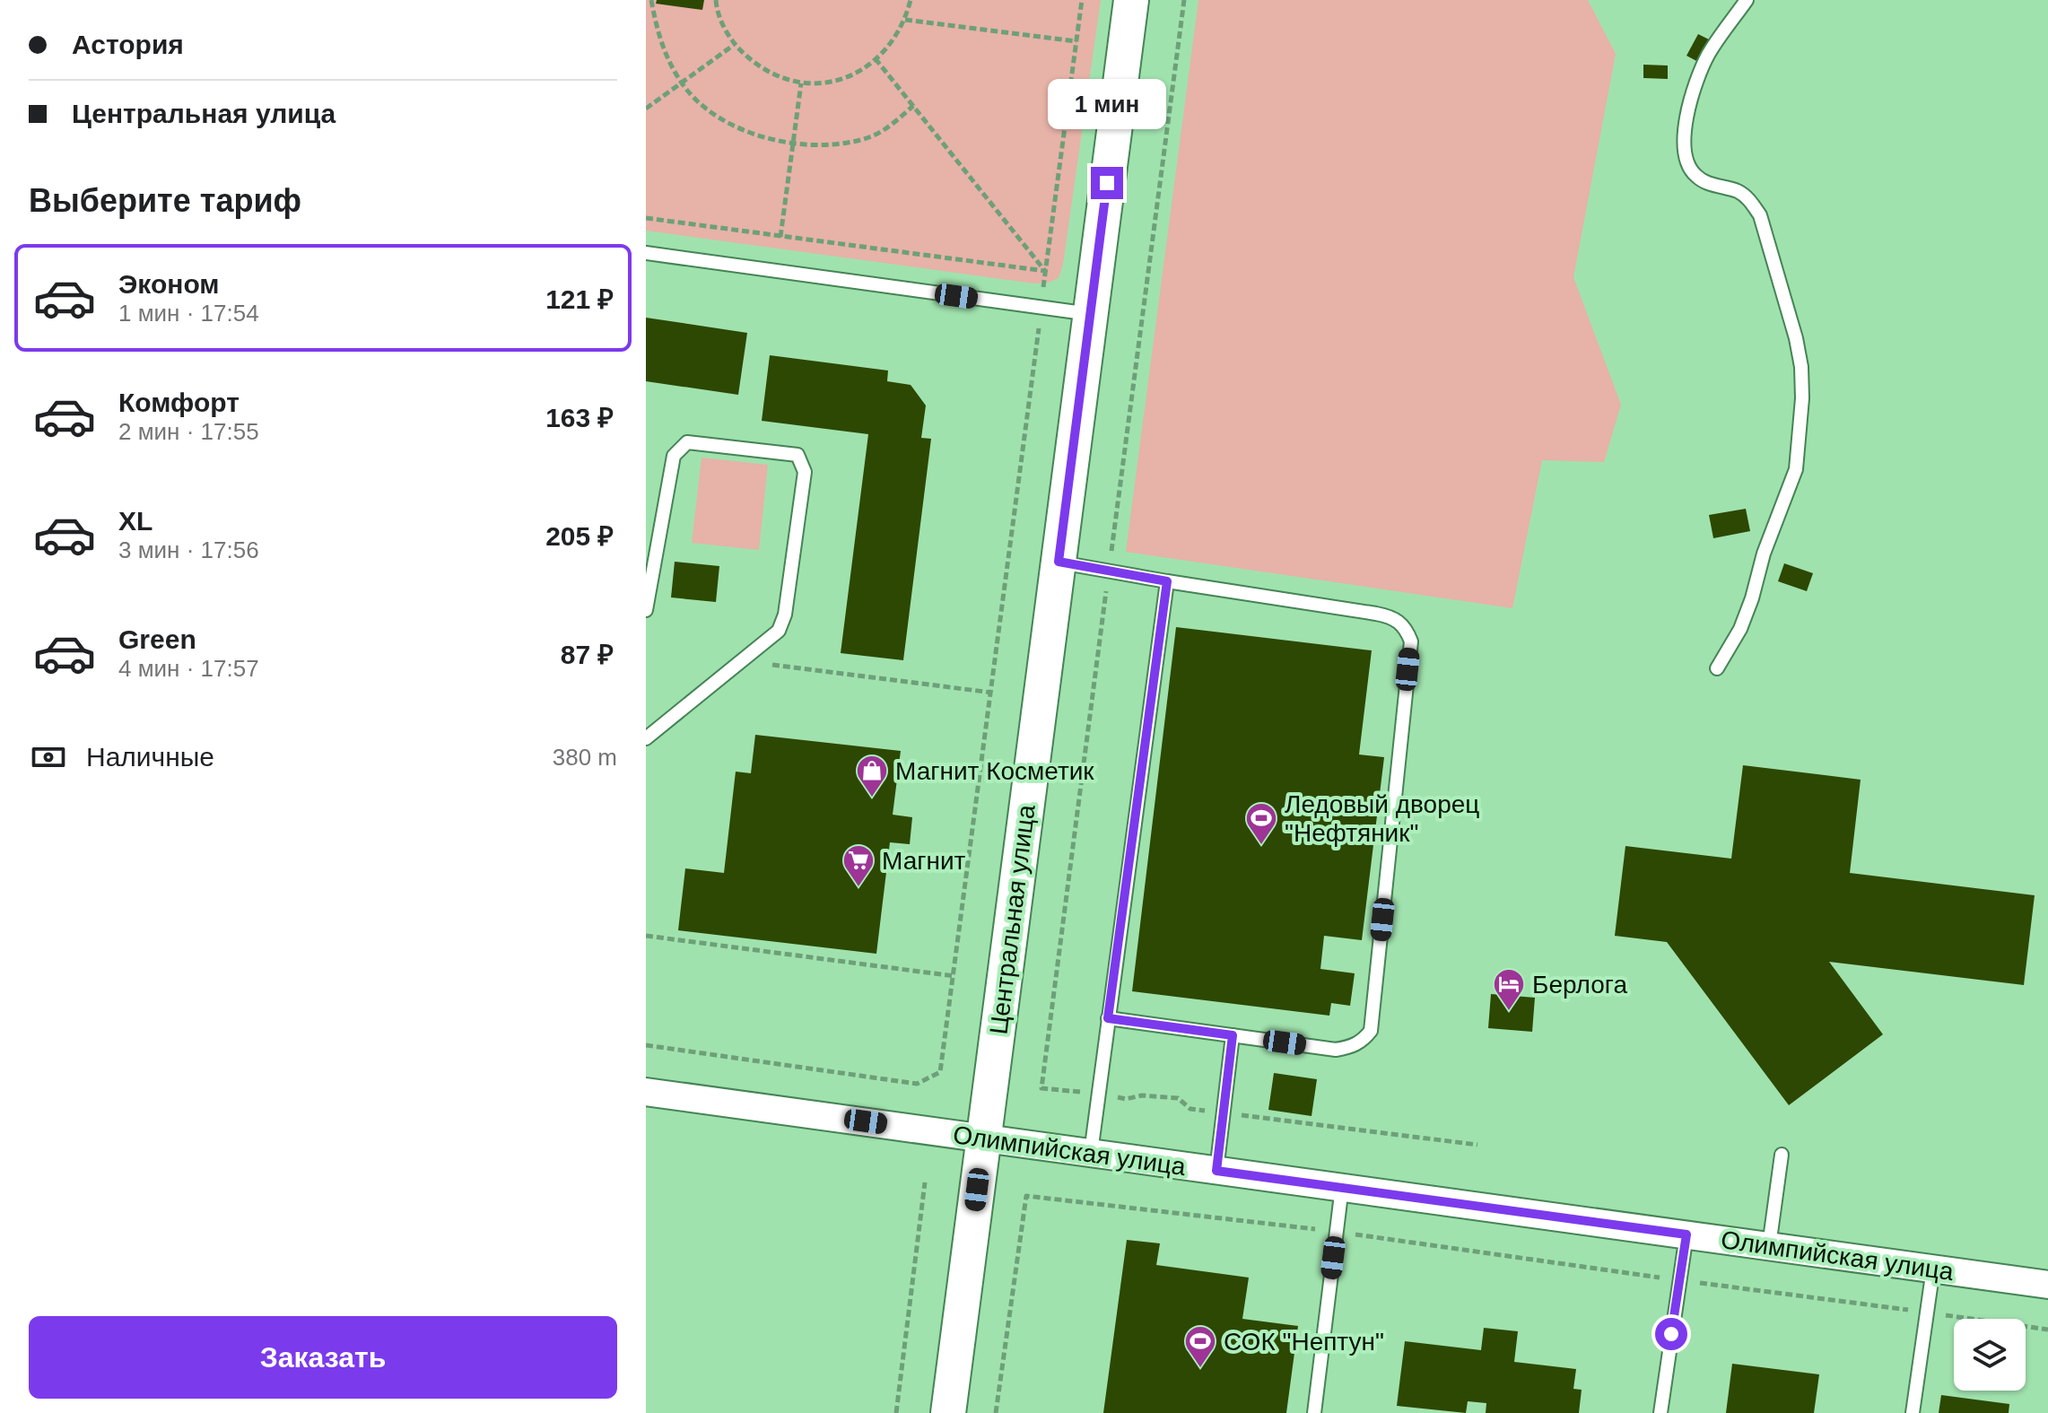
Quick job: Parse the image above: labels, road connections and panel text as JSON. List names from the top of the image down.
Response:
{
  "streets": {
    "street": ["Центральная улица", "Олимпийская улица"]
  },
  "crossings": [
    ["Центральная улица", "Олимпийская улица"]
  ],
  "places": {
    "shop": ["Магнит Косметик"],
    "sports": ["Ледовый дворец \"Нефтяник\"", "СОК \"Нептун\""],
    "supermarket": ["Магнит"],
    "hotel": ["Берлога"]
  },
  "page": {
    "banner": ["Астория", "Центральная улица"],
    "bubble": "1 мин",
    "heading": "Выберите тариф",
    "list": [
      {
        "name": "Эконом",
        "note": "1 мин · 17:54",
        "value": "121 ₽"
      },
      {
        "name": "Комфорт",
        "note": "2 мин · 17:55",
        "value": "163 ₽"
      },
      {
        "name": "XL",
        "note": "3 мин · 17:56",
        "value": "205 ₽"
      },
      {
        "name": "Green",
        "note": "4 мин · 17:57",
        "value": "87 ₽"
      }
    ],
    "pay": ["Наличные", "380 m"],
    "buttons": "Заказать"
  }
}
